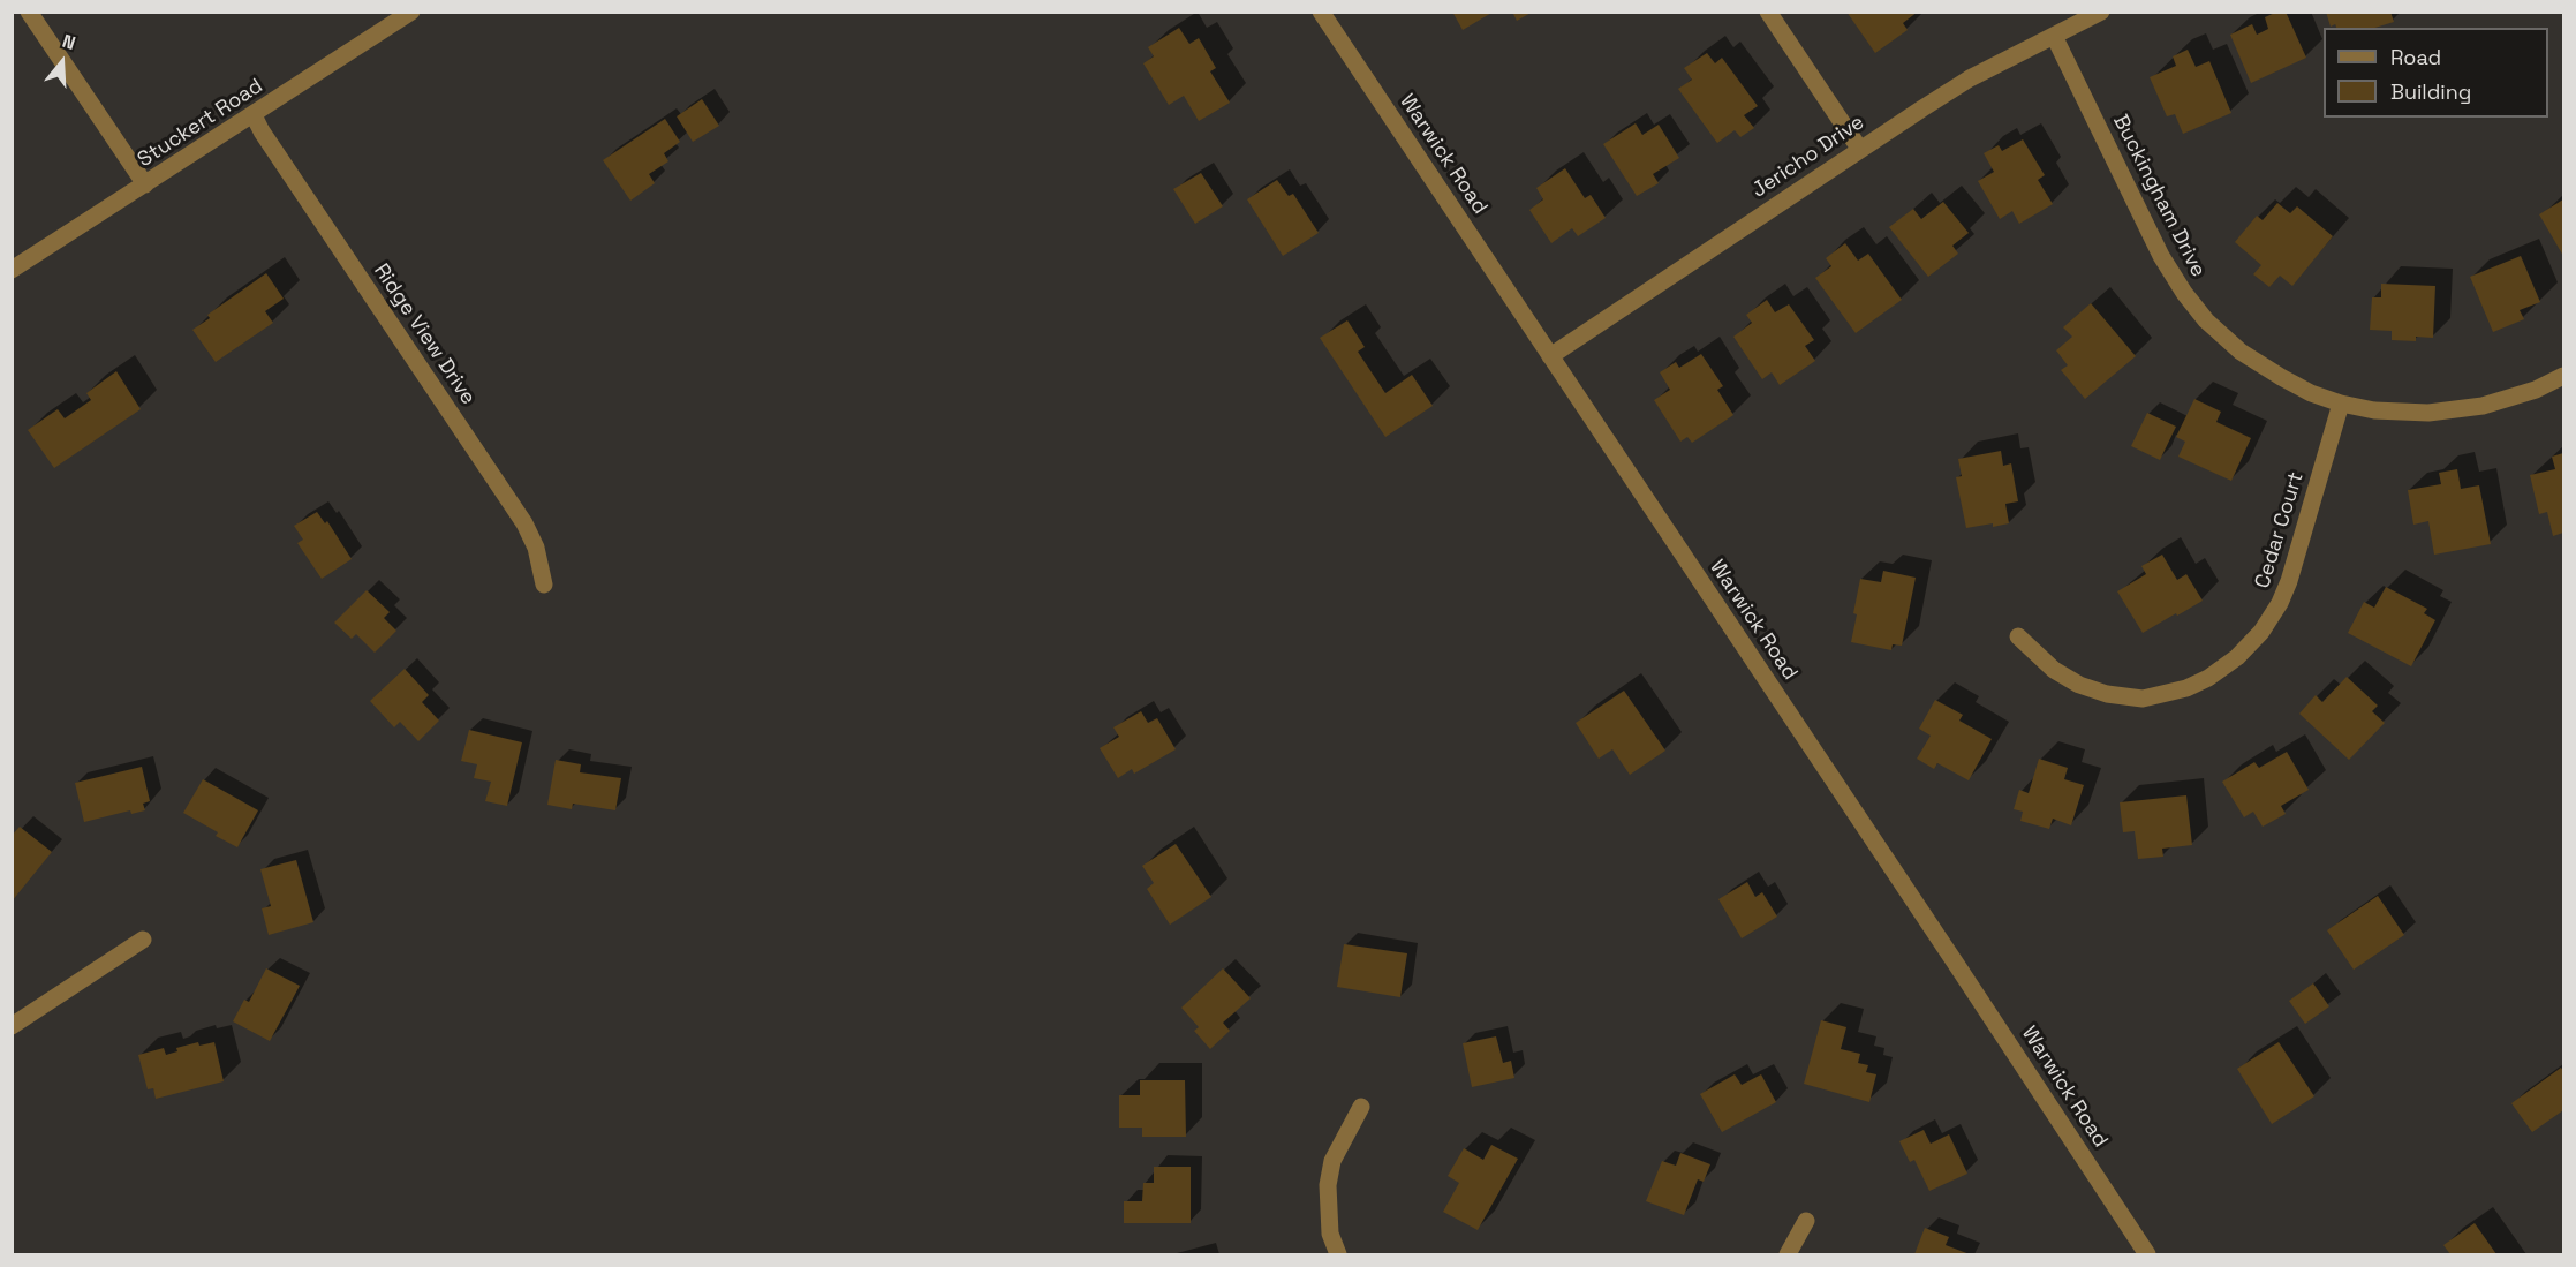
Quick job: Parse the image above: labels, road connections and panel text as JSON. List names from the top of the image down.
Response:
{
  "streets": {
    "street": [
      "Stuckert Road",
      "Warwick Road",
      "Jericho Drive",
      "Buckingham Drive",
      "Ridge View Drive",
      "Cedar Court"
    ]
  },
  "crossings": [
    ["Stuckert Road", "Ridge View Drive"],
    ["Warwick Road", "Jericho Drive"],
    ["Jericho Drive", "Buckingham Drive"],
    ["Buckingham Drive", "Cedar Court"]
  ],
  "legend": ["Road", "Building"],
  "north": "top"
}
